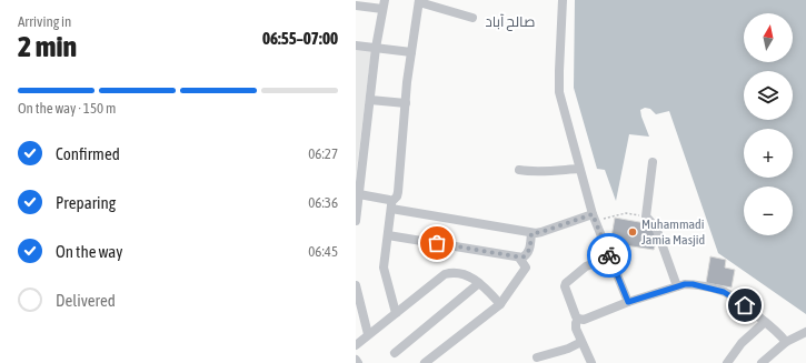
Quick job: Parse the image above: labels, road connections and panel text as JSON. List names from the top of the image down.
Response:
{
  "districts": ["صالح آباد"],
  "places": ["Muhammadi Jamia Masjid"],
  "north": "top",
  "page": {
    "heading": ["2 min", "Arriving in", "06:55–07:00"],
    "map_buttons": ["+", "−"],
    "bar": "On the way · 150 m",
    "list": [
      ["Confirmed", "06:27"],
      ["Preparing", "06:36"],
      ["On the way", "06:45"],
      "Delivered"
    ]
  }
}
